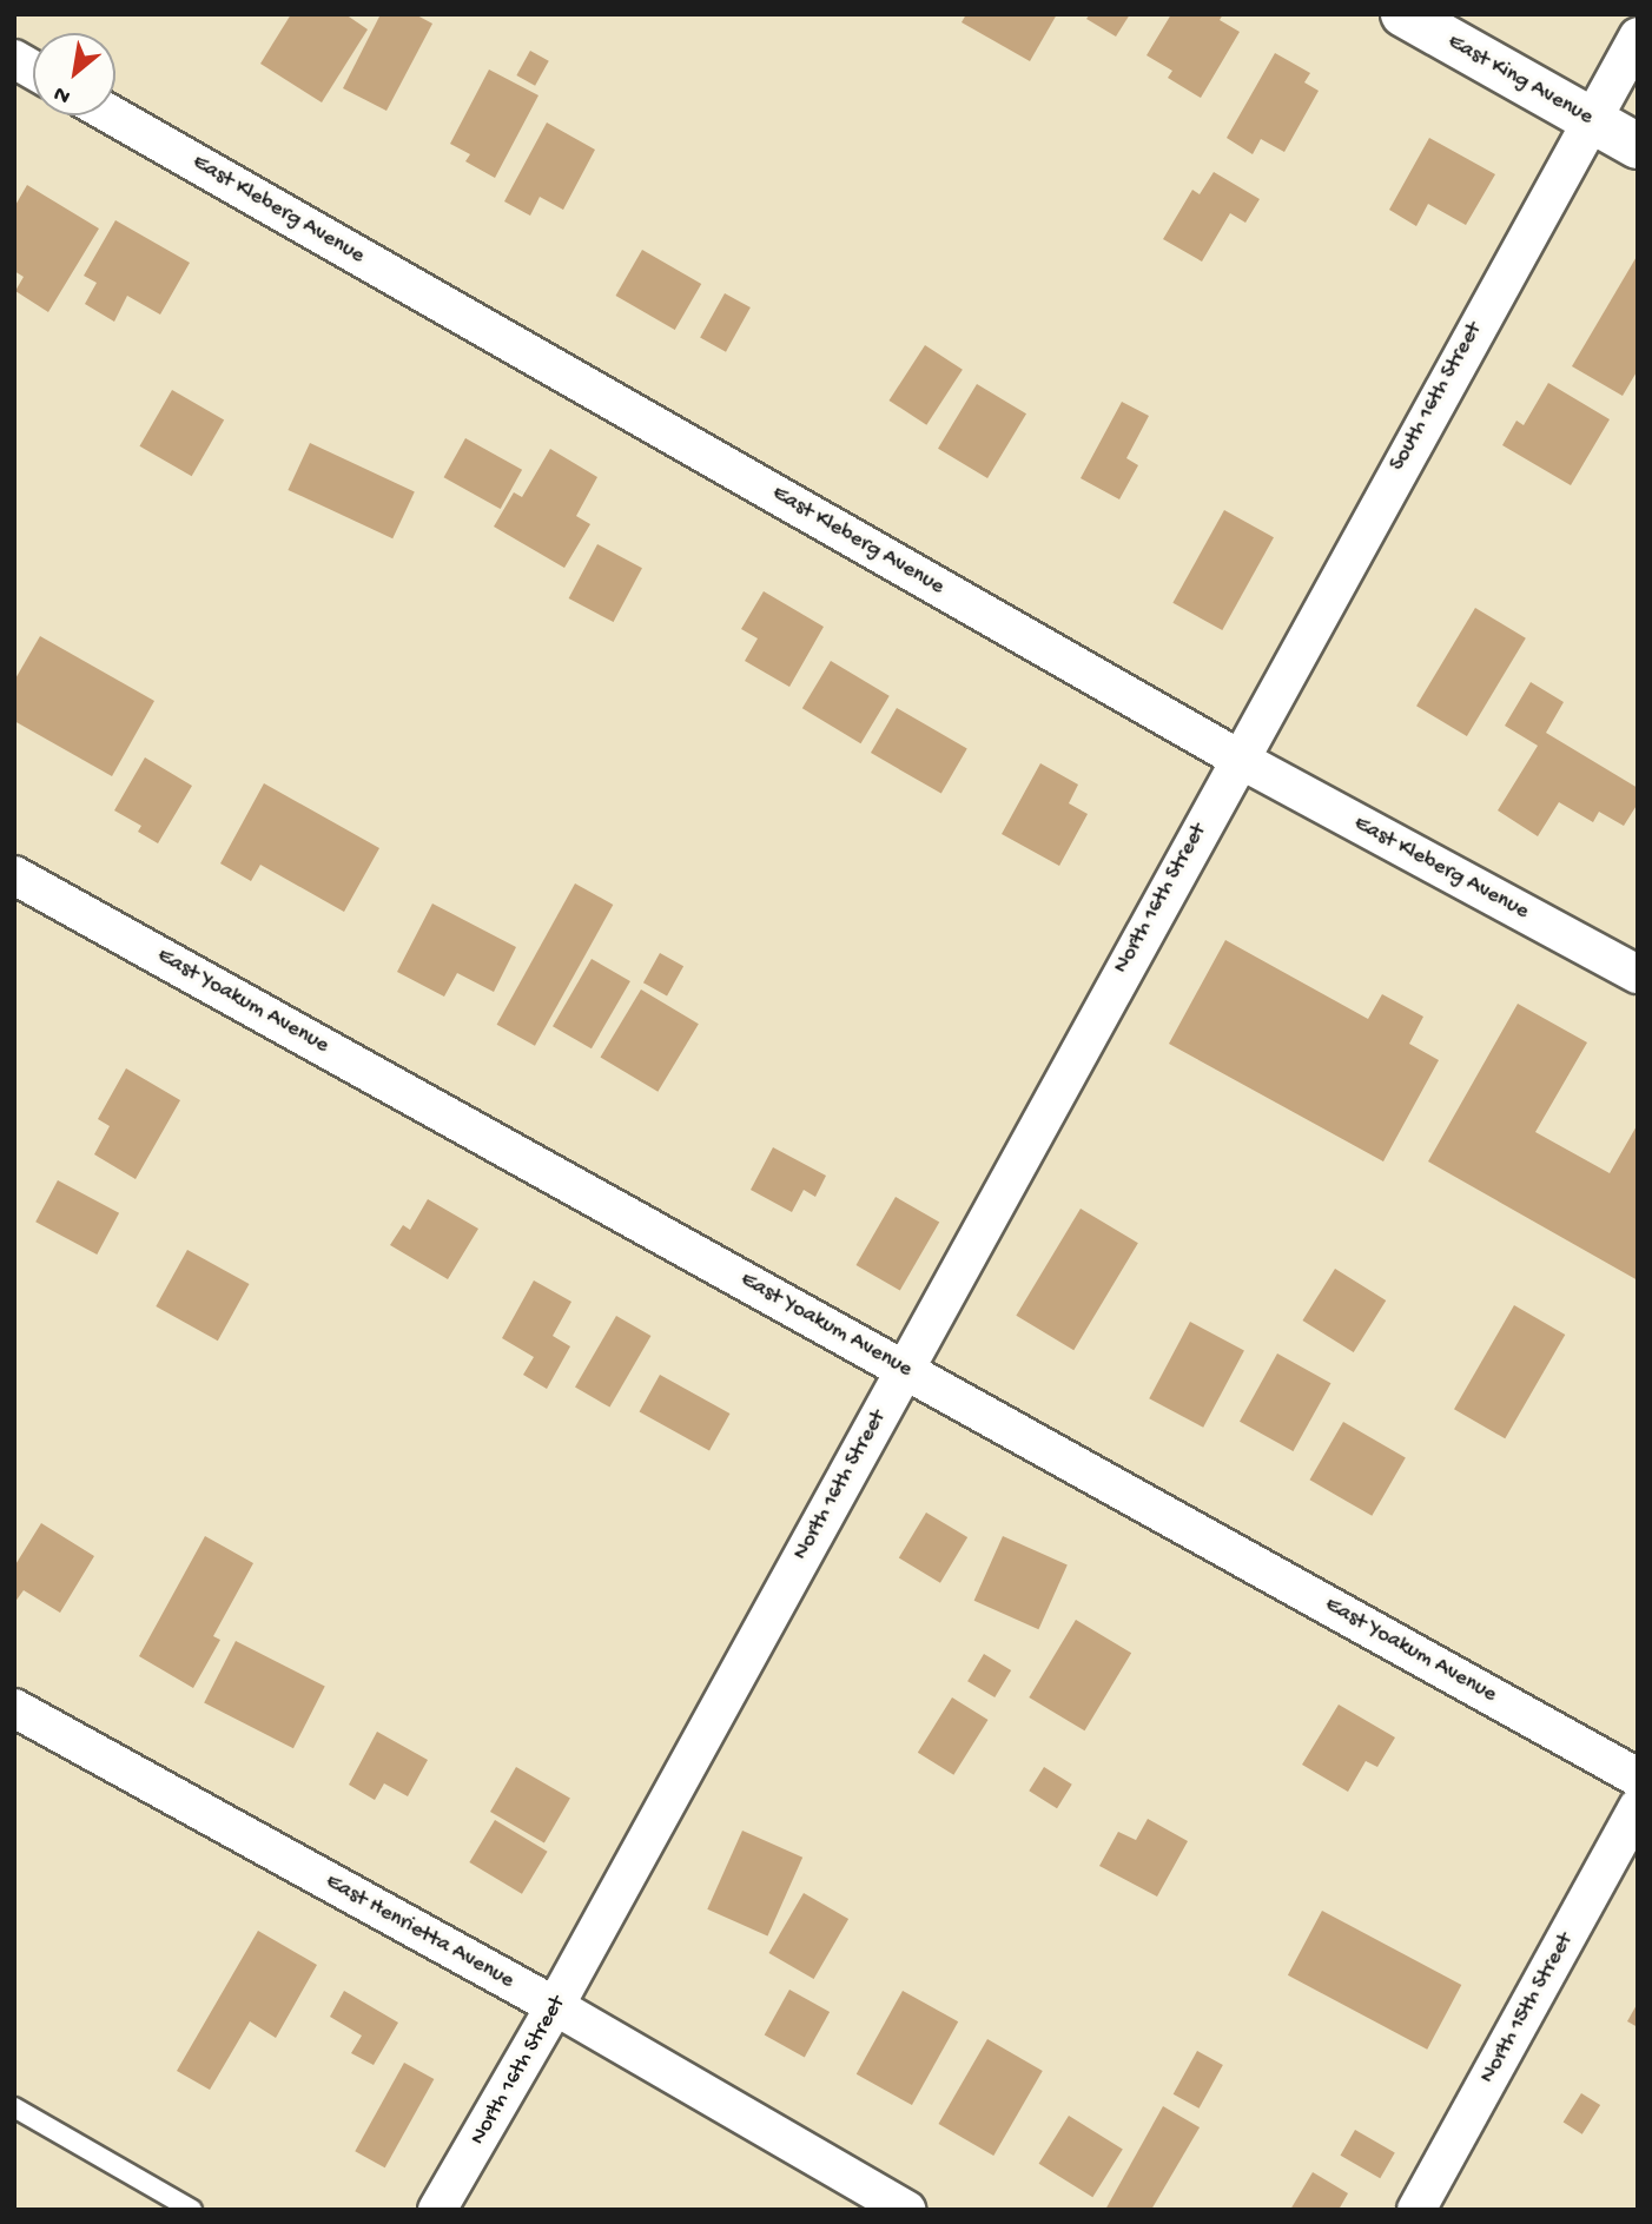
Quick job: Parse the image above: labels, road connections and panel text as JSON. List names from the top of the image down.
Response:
{
  "streets": {
    "main road": ["East King Avenue"],
    "street": [
      "East Kleberg Avenue",
      "South 16th Street",
      "North 16th Street",
      "East Yoakum Avenue",
      "East Henrietta Avenue",
      "North 15th Street"
    ]
  },
  "crossings": [
    ["East King Avenue", "South 16th Street"],
    ["East Kleberg Avenue", "South 16th Street"],
    ["East Kleberg Avenue", "North 16th Street"],
    ["South 16th Street", "North 16th Street"],
    ["North 16th Street", "East Yoakum Avenue"],
    ["North 16th Street", "East Henrietta Avenue"]
  ],
  "north": "bottom left"
}
